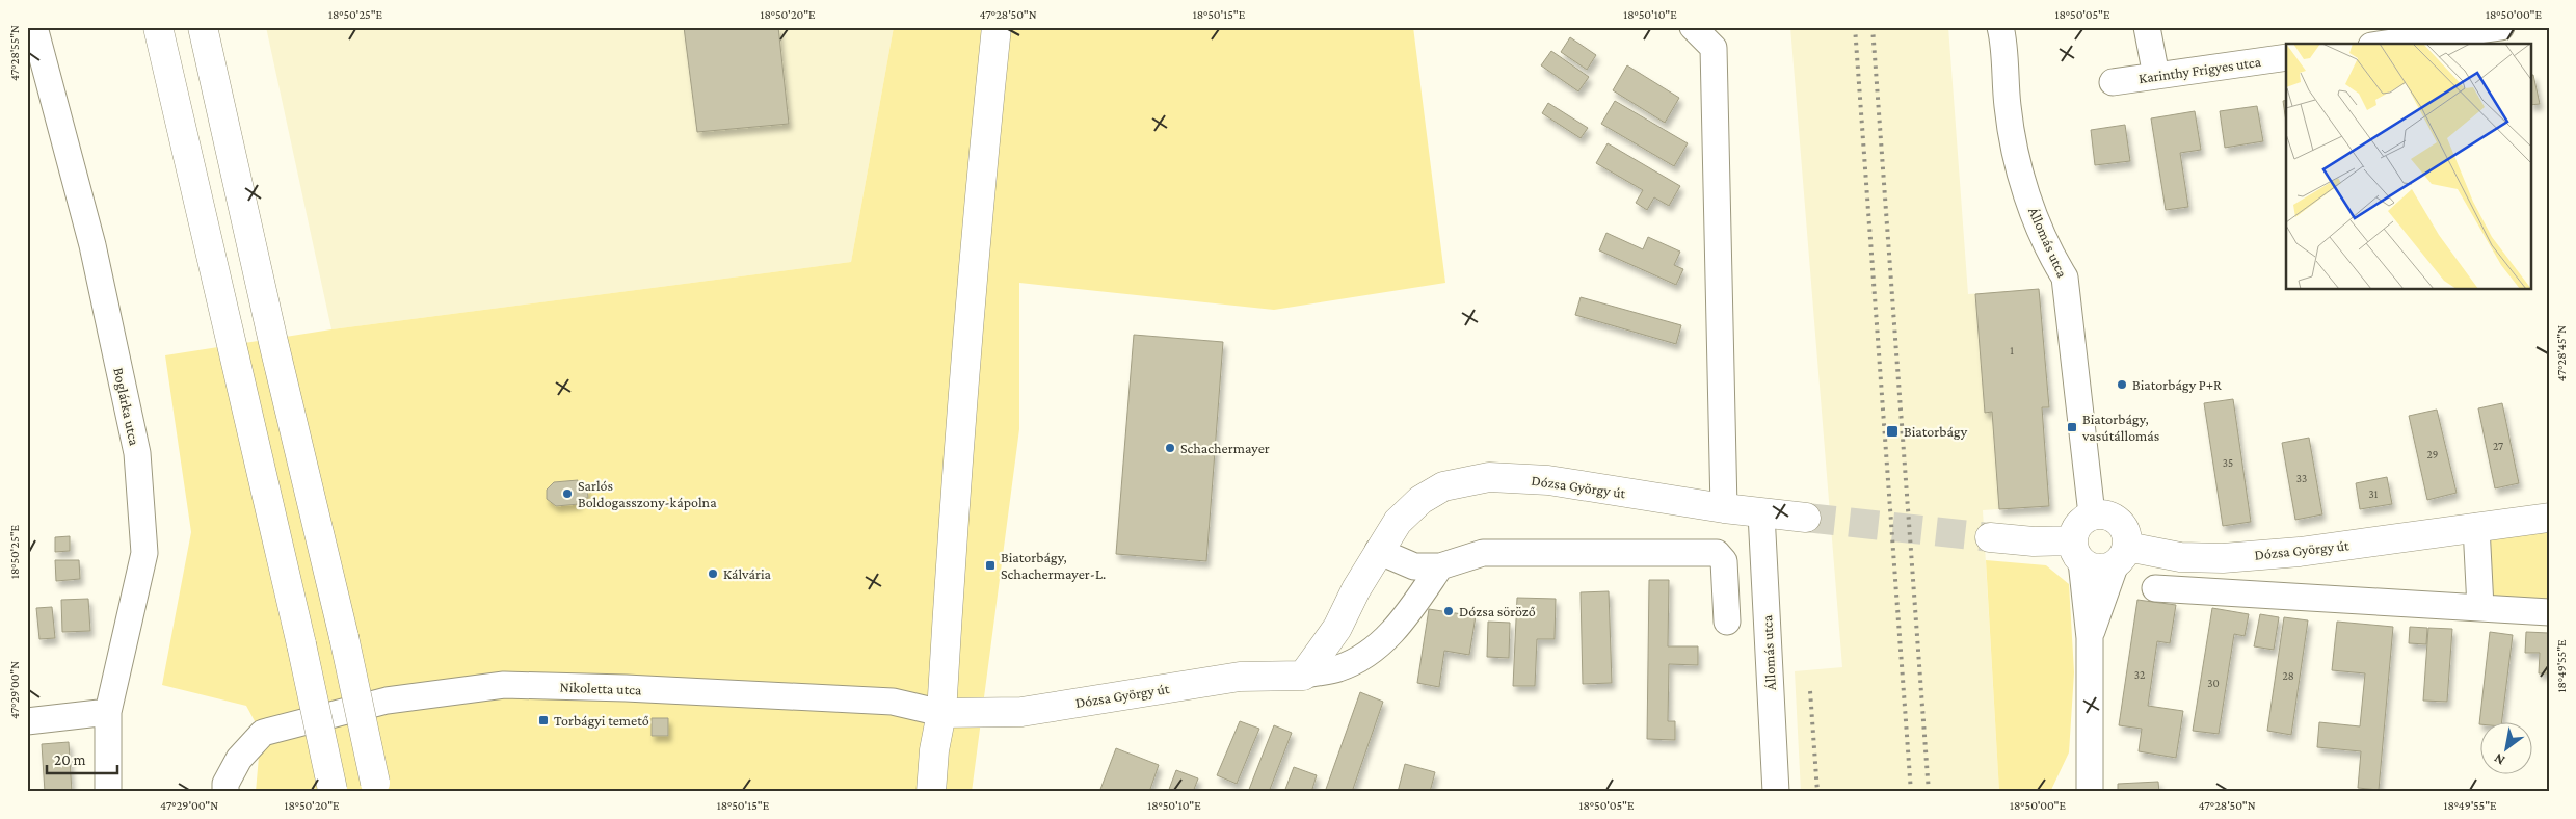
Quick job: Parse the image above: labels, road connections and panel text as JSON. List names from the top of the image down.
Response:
{
  "streets": {
    "main road": ["Dózsa György út"],
    "street": [
      "Karinthy Frigyes utca",
      "Állomás utca",
      "Boglárka utca",
      "Nikoletta utca"
    ]
  },
  "crossings": [
    ["Állomás utca", "Dózsa György út"],
    ["Dózsa György út", "Nikoletta utca"]
  ],
  "places": {
    "other": [
      "Biatorbágy P+R",
      "Schachermayer",
      "Sarlós Boldogasszony-kápolna",
      "Kálvária",
      "Dózsa söröző"
    ],
    "transit": [
      "Biatorbágy, vasútállomás",
      "Biatorbágy",
      "Biatorbágy, Schachermayer-L.",
      "Torbágyi temető"
    ]
  },
  "house_numbers": [
    "1",
    "27",
    "29",
    "35",
    "33",
    "31",
    "32",
    "28",
    "30"
  ],
  "scale_bar": "20 m",
  "north": "bottom left",
  "coordinates": [
    "18°50'25\"E",
    "18°50'20\"E",
    "47°28'50\"N",
    "18°50'15\"E",
    "18°50'10\"E",
    "18°50'05\"E",
    "18°50'00\"E",
    "47°28'55\"N",
    "47°28'45\"N",
    "18°49'55\"E",
    "47°29'00\"N"
  ]
}
